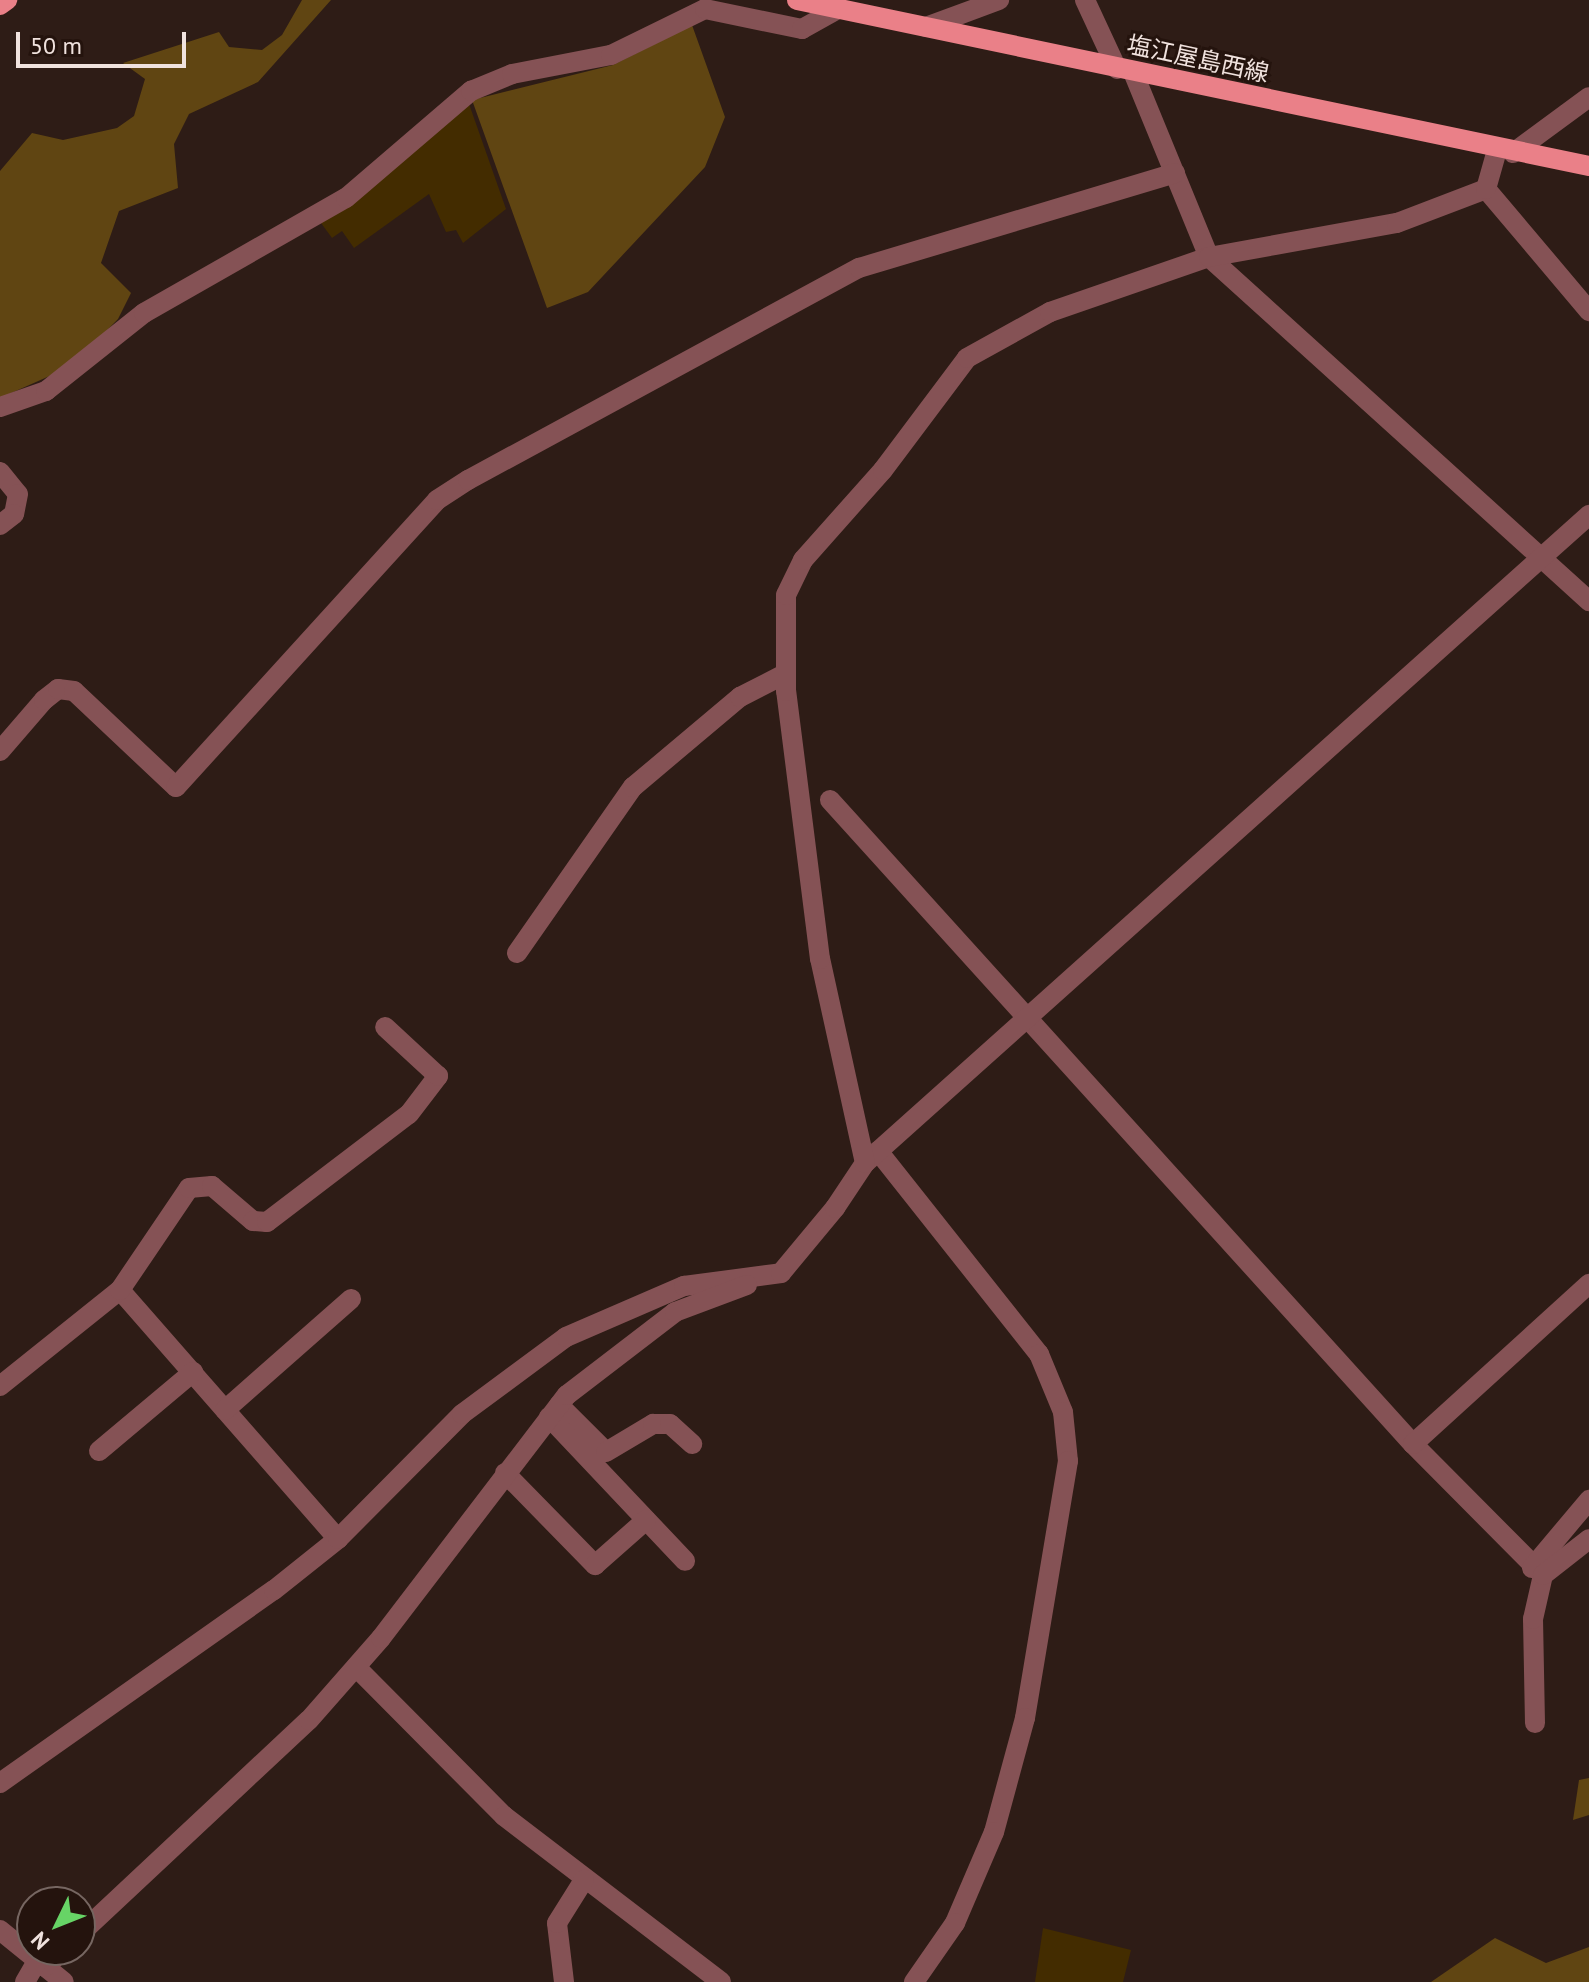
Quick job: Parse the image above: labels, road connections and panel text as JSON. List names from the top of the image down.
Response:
{
  "streets": {
    "main road": ["塩江屋島西線"]
  },
  "scale_bar": "50 m",
  "north": "bottom left"
}
